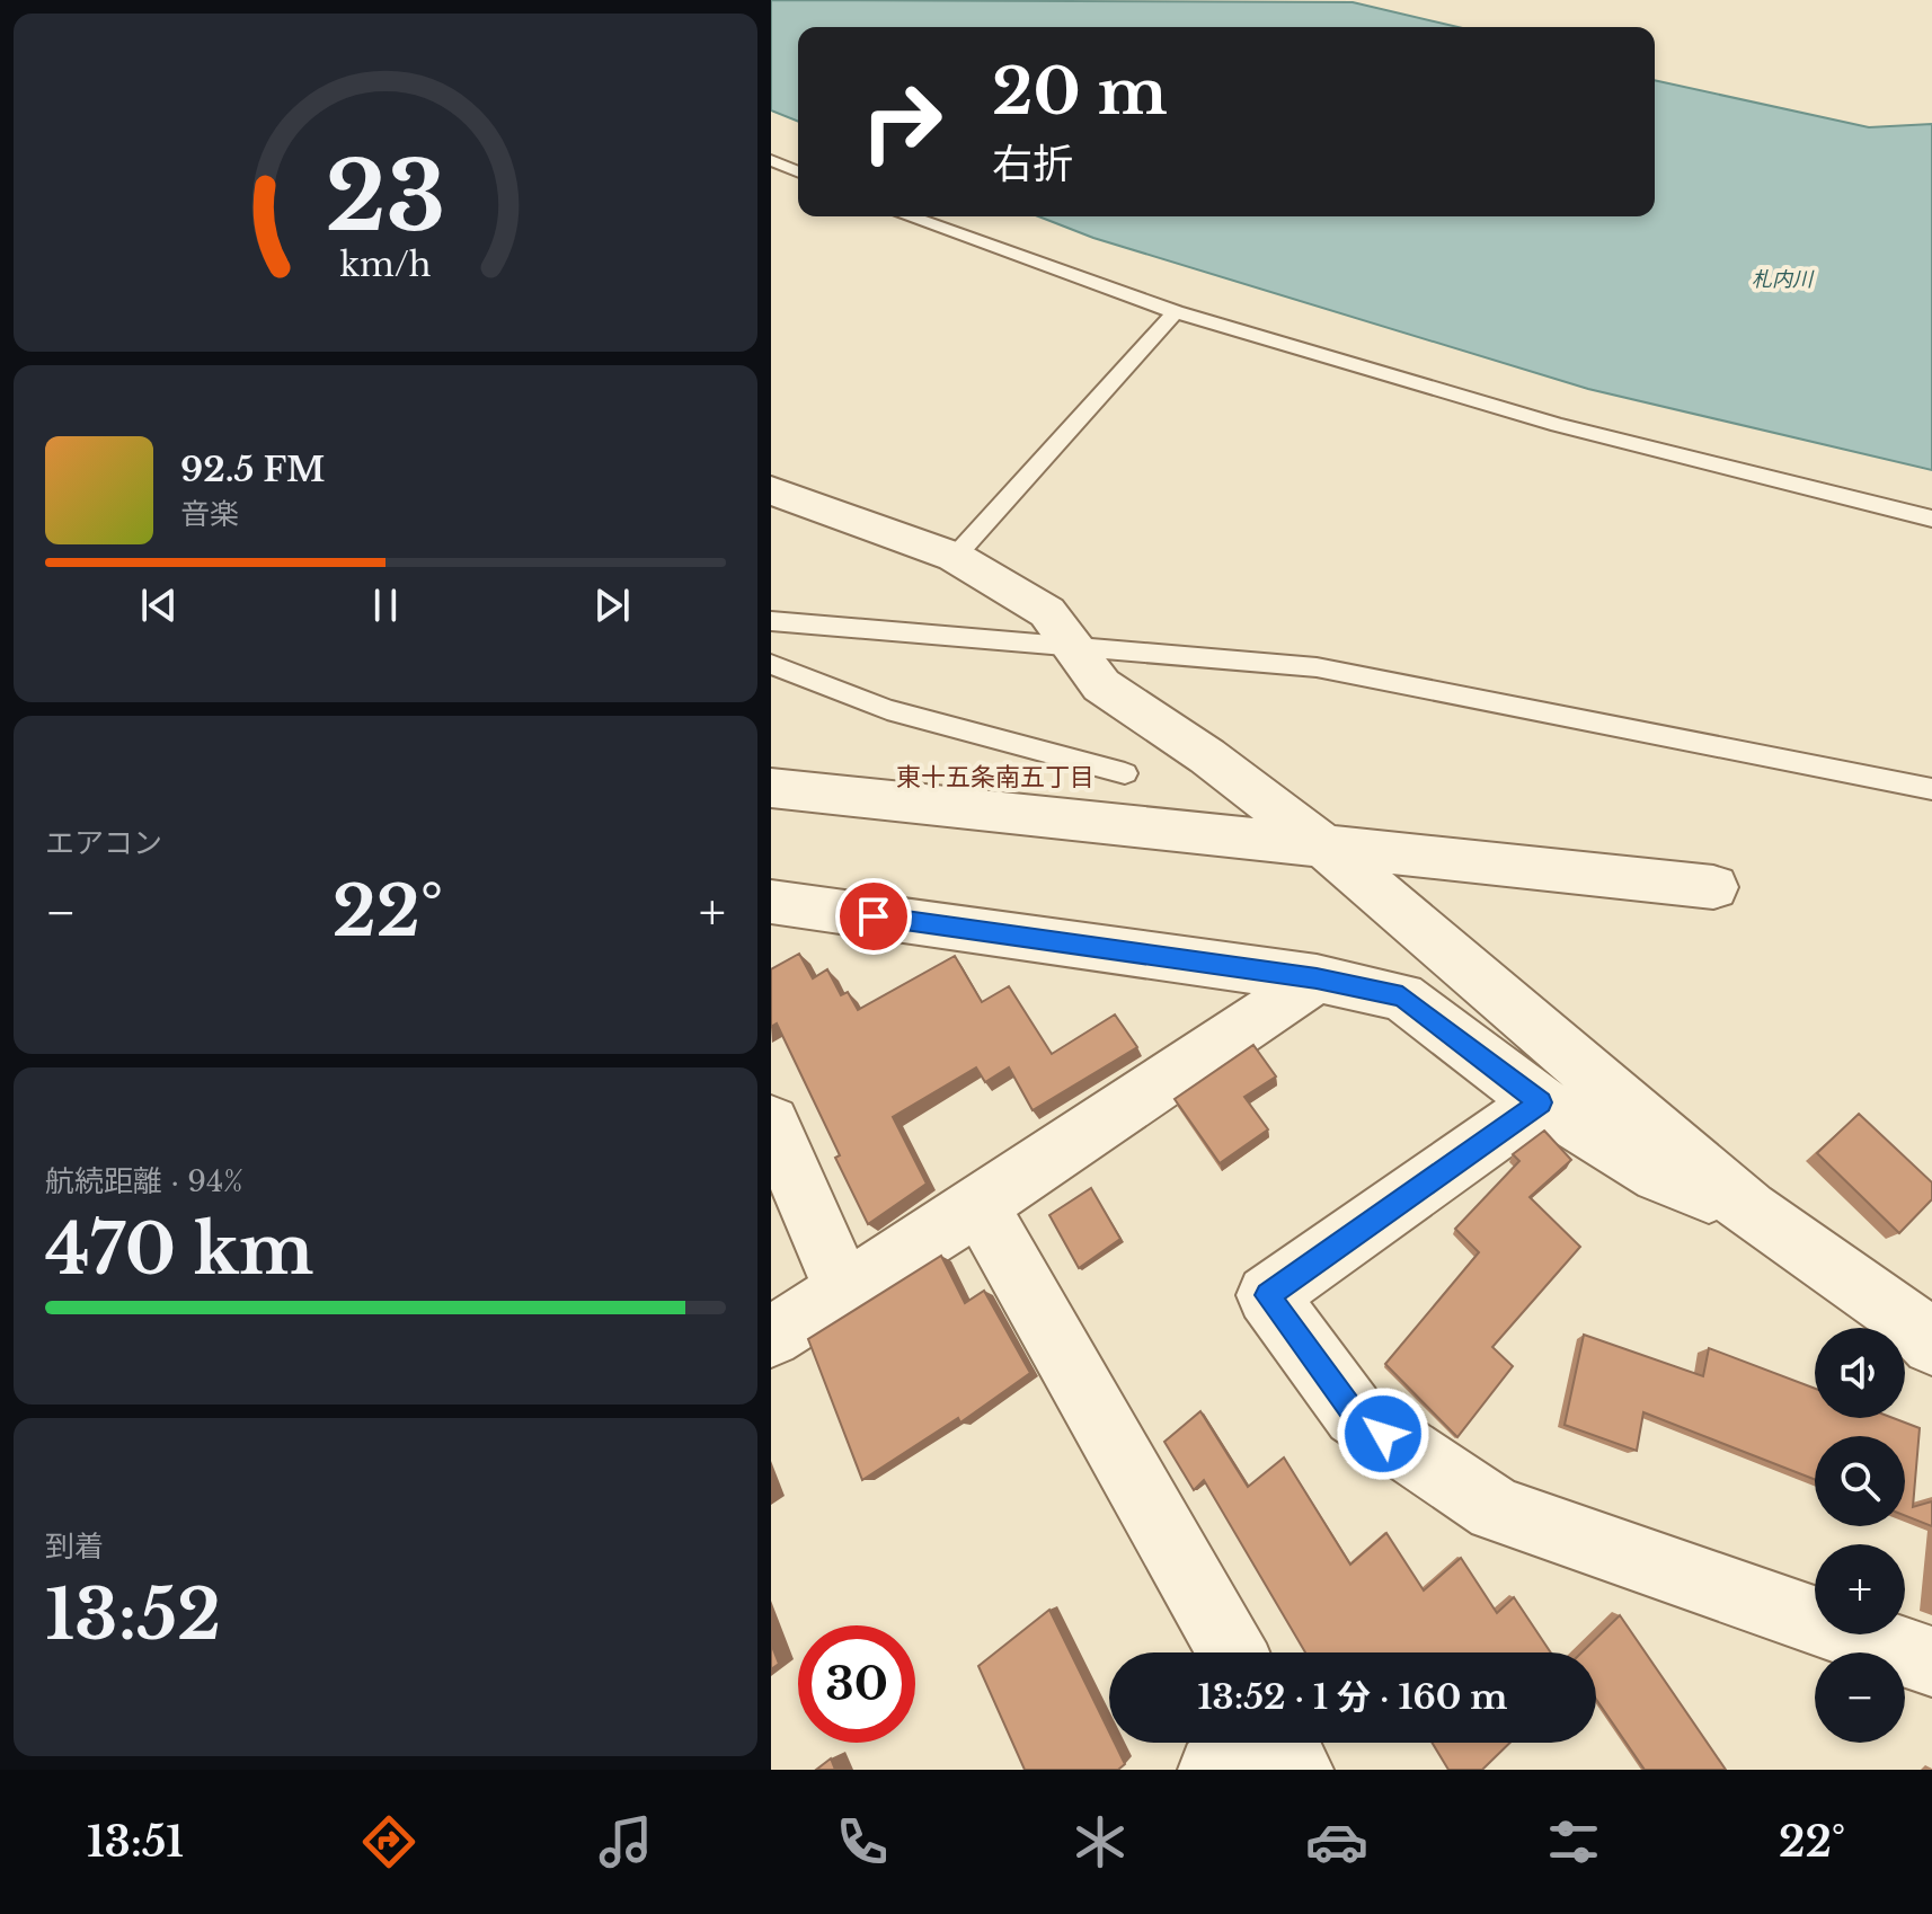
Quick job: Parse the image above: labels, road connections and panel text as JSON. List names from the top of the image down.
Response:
{
  "districts": ["東十五条南五丁目"],
  "water": ["札内川"],
  "page": {
    "turn": ["20 m", "右折"],
    "song": ["92.5 FM", "音楽"],
    "tile": [
      "エアコン",
      ["航続距離 · 94%", "470 km"],
      ["到着", "13:52"]
    ],
    "heat": ["−", "22°", "+"],
    "map_buttons": ["+", "−"],
    "limit": "30",
    "trip": "13:52 · 1 分 · 160 m",
    "tabs": ["13:51", "22°"],
    "gauge": ["23", "km/h"]
  }
}
